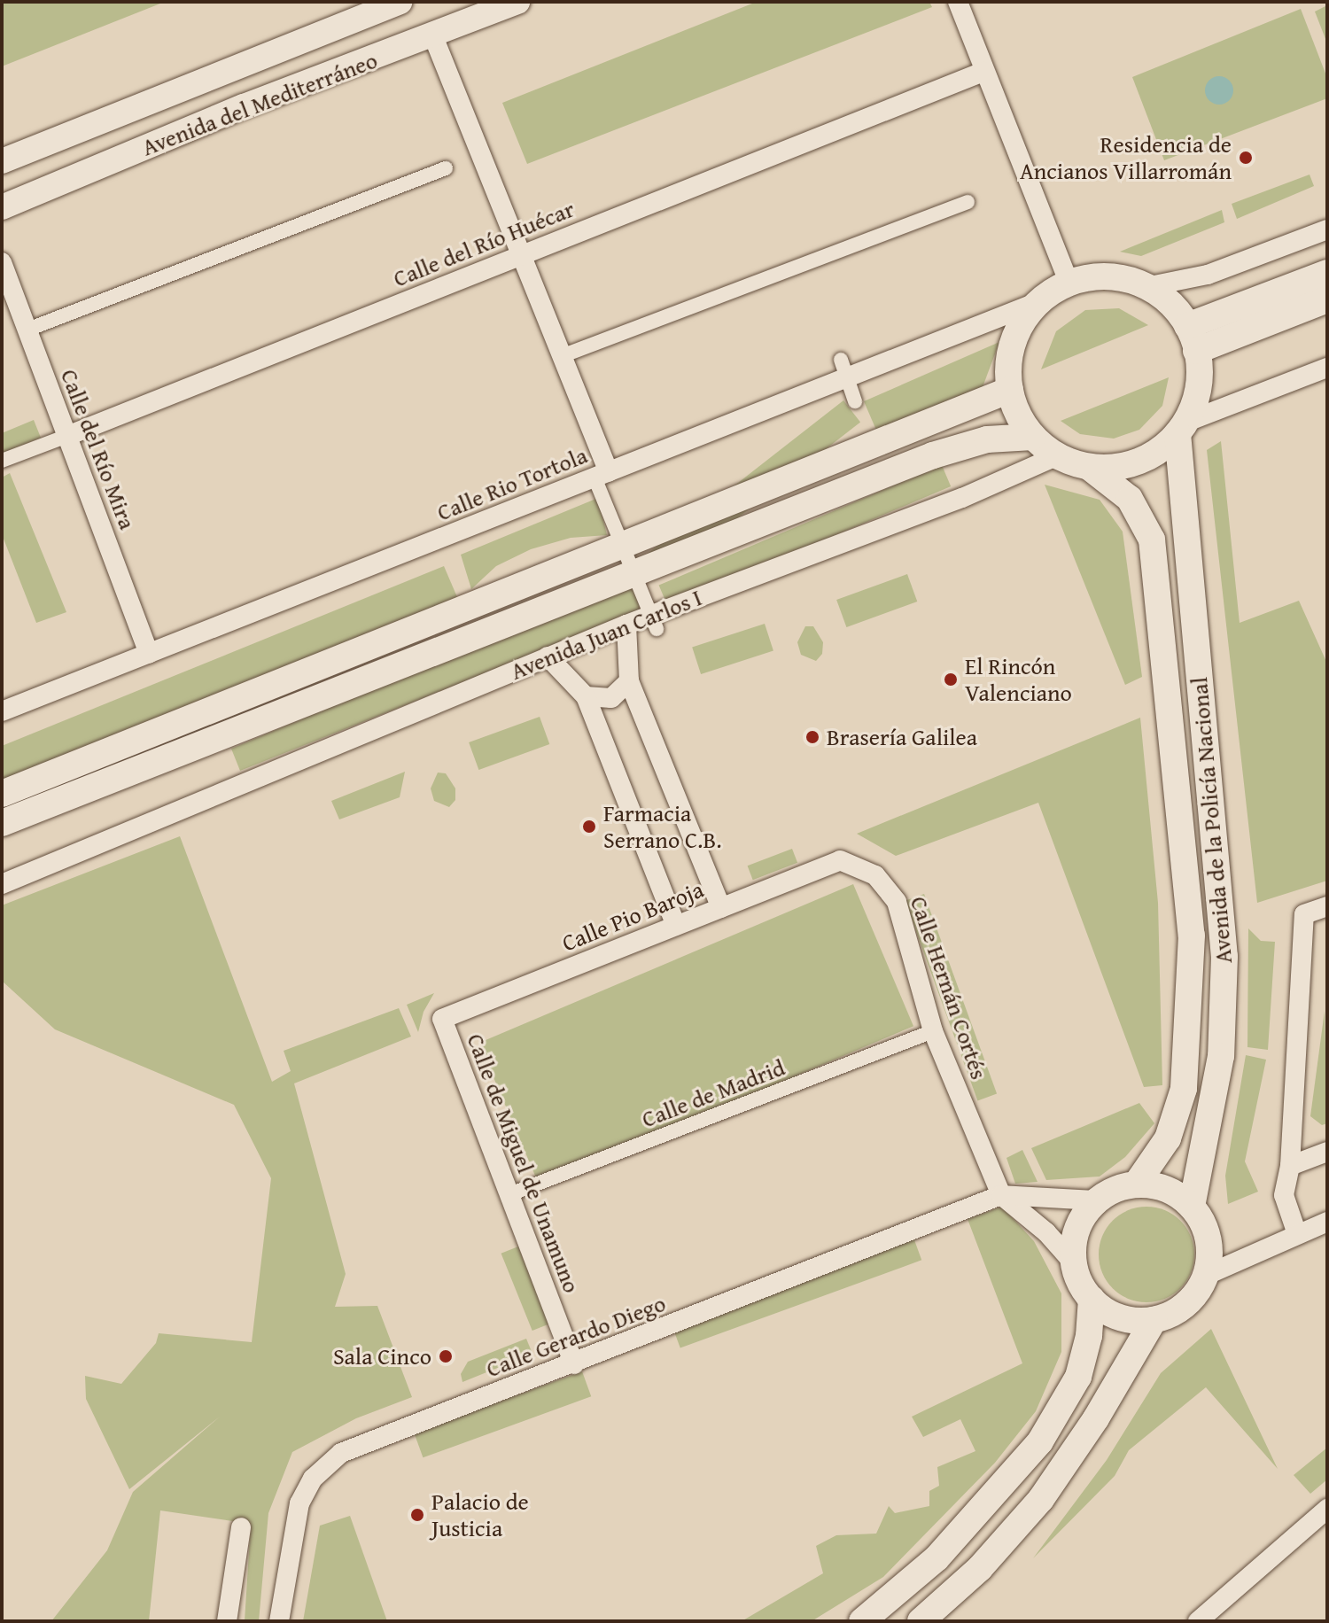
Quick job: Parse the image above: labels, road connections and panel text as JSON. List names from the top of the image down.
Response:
{
  "streets": {
    "main road": ["Avenida Juan Carlos I", "Avenida de la Policía Nacional"],
    "street": [
      "Avenida del Mediterráneo",
      "Calle del Río Huécar",
      "Calle del Río Mira",
      "Calle Rio Tortola",
      "Calle Pio Baroja",
      "Calle Hernán Cortés",
      "Calle de Madrid",
      "Calle de Miguel de Unamuno",
      "Calle Gerardo Diego"
    ]
  },
  "crossings": [
    ["Calle del Río Huécar", "Calle del Río Mira"],
    ["Calle del Río Mira", "Calle Rio Tortola"],
    ["Calle Rio Tortola", "Avenida Juan Carlos I"],
    ["Calle Rio Tortola", "Avenida de la Policía Nacional"],
    ["Avenida Juan Carlos I", "Avenida de la Policía Nacional"],
    ["Avenida de la Policía Nacional", "Calle Hernán Cortés"],
    ["Calle Pio Baroja", "Calle Hernán Cortés"],
    ["Calle Pio Baroja", "Calle de Miguel de Unamuno"],
    ["Calle Hernán Cortés", "Calle de Madrid"],
    ["Calle Hernán Cortés", "Calle Gerardo Diego"],
    ["Calle de Madrid", "Calle de Miguel de Unamuno"],
    ["Calle de Miguel de Unamuno", "Calle Gerardo Diego"]
  ],
  "places": [
    "Residencia de Ancianos Villarromán",
    "El Rincón Valenciano",
    "Brasería Galilea",
    "Farmacia Serrano C.B.",
    "Sala Cinco",
    "Palacio de Justicia"
  ]
}
